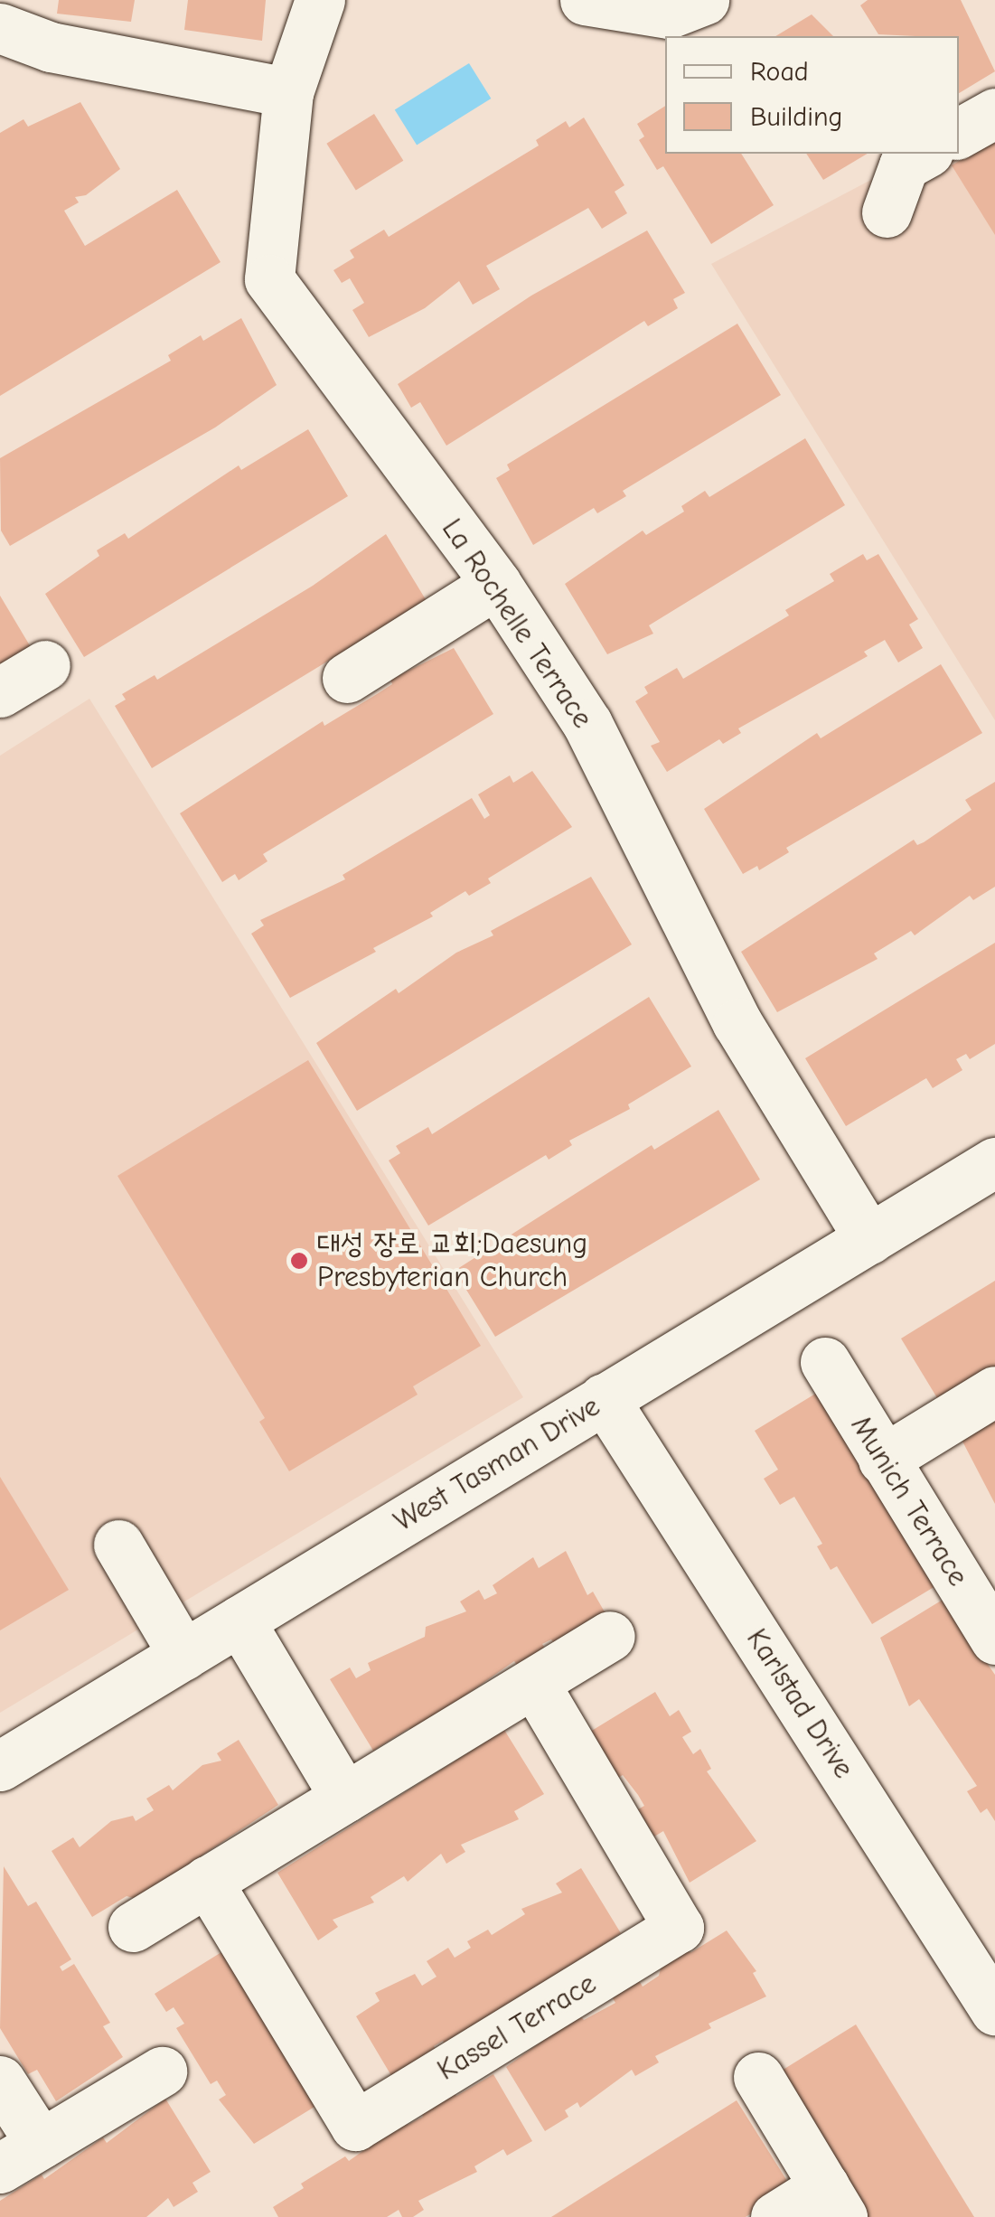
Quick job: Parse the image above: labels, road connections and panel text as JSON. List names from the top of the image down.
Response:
{
  "streets": {
    "street": [
      "La Rochelle Terrace",
      "West Tasman Drive",
      "Munich Terrace",
      "Karlstad Drive",
      "Kassel Terrace"
    ]
  },
  "crossings": [
    ["La Rochelle Terrace", "West Tasman Drive"],
    ["West Tasman Drive", "Karlstad Drive"]
  ],
  "places": ["대성 장로 교회;Daesung Presbyterian Church"],
  "legend": ["Road", "Building"]
}
